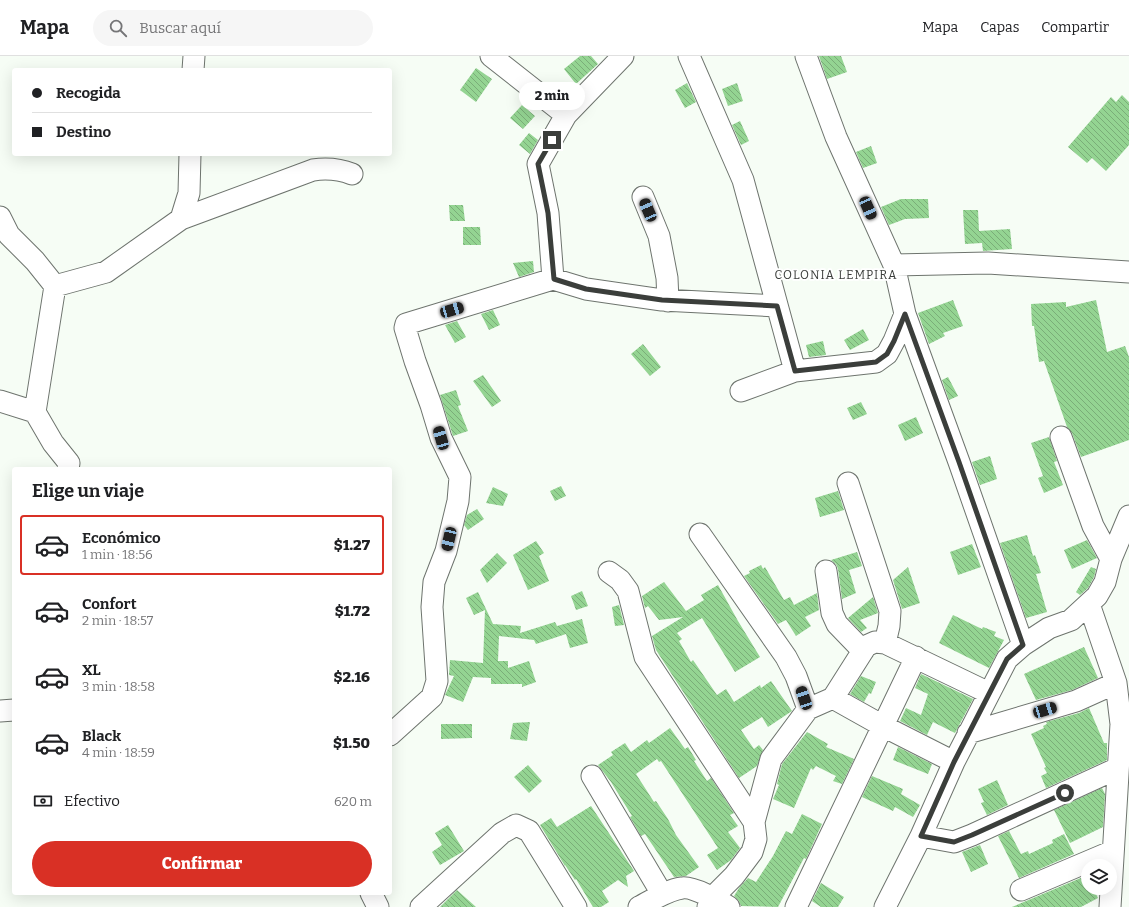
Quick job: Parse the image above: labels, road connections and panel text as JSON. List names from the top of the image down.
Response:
{
  "districts": ["COLONIA LEMPIRA"],
  "page": {
    "header": "Mapa",
    "search": "Buscar aquí",
    "nav": ["Mapa", "Capas", "Compartir"],
    "banner": ["Recogida", "Destino"],
    "bubble": "2 min",
    "heading": "Elige un viaje",
    "list": [
      {
        "name": "Económico",
        "note": "1 min · 18:56",
        "value": "$1.27"
      },
      {
        "name": "Confort",
        "note": "2 min · 18:57",
        "value": "$1.72"
      },
      {
        "name": "XL",
        "note": "3 min · 18:58",
        "value": "$2.16"
      },
      {
        "name": "Black",
        "note": "4 min · 18:59",
        "value": "$1.50"
      }
    ],
    "pay": ["Efectivo", "620 m"],
    "buttons": "Confirmar"
  }
}
